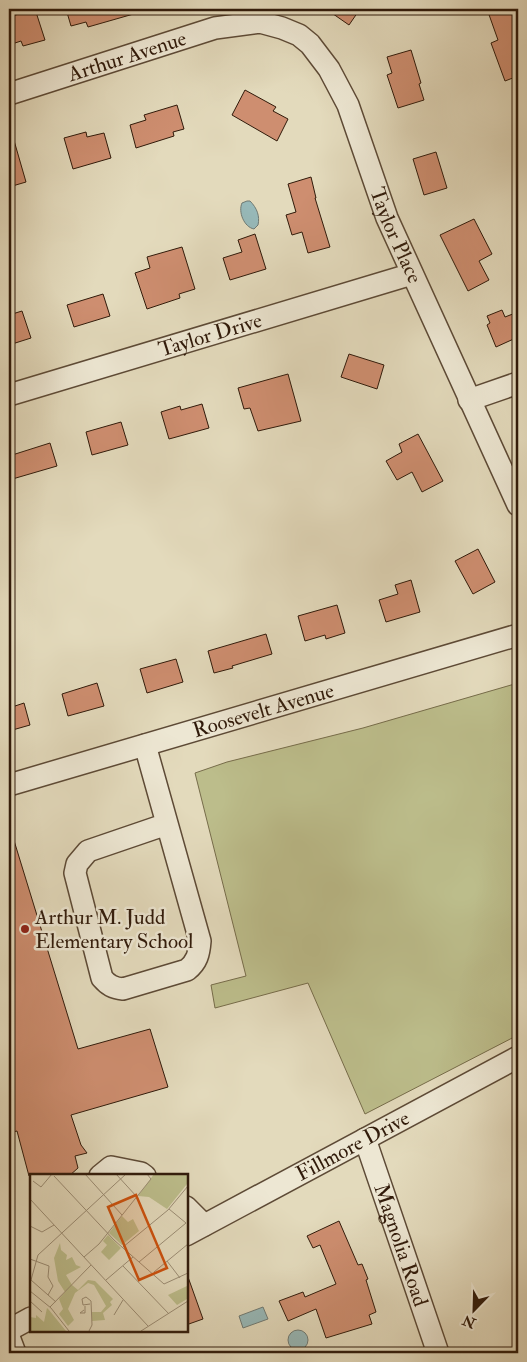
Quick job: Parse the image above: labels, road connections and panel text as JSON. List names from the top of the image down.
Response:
{
  "streets": {
    "street": [
      "Arthur Avenue",
      "Taylor Place",
      "Taylor Drive",
      "Roosevelt Avenue",
      "Fillmore Drive",
      "Magnolia Road"
    ]
  },
  "crossings": [
    ["Arthur Avenue", "Taylor Place"],
    ["Taylor Place", "Taylor Drive"],
    ["Fillmore Drive", "Magnolia Road"]
  ],
  "places": ["Arthur M. Judd Elementary School"],
  "north": "bottom left"
}
